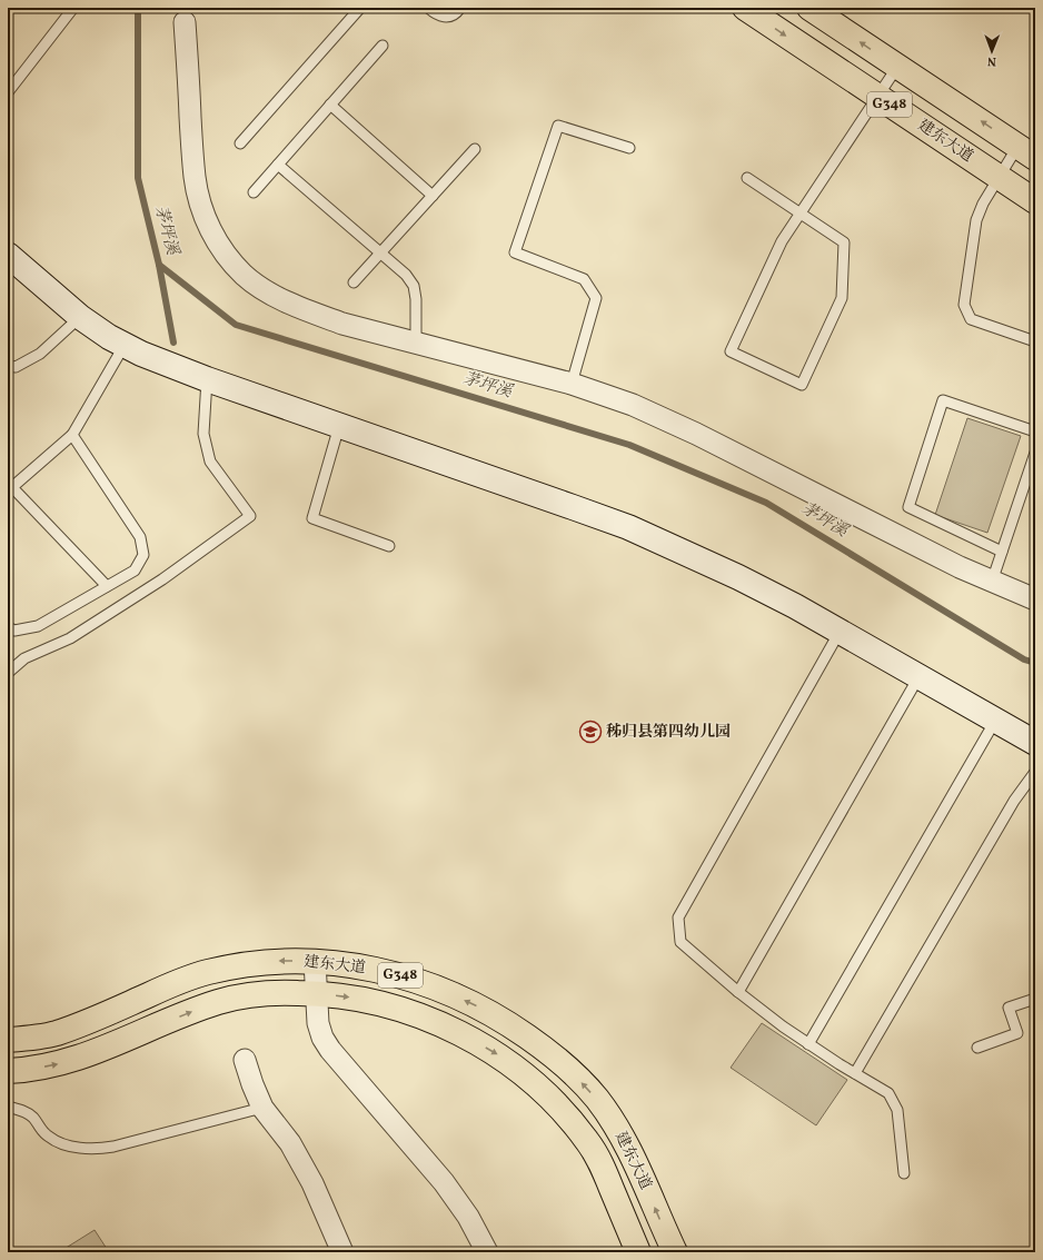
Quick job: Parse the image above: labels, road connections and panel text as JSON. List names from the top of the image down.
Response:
{
  "streets": {
    "highway": ["G348", "建东大道"]
  },
  "water": ["茅坪溪"],
  "places": {
    "school or university": ["秭归县第四幼儿园"]
  },
  "north": "bottom"
}
